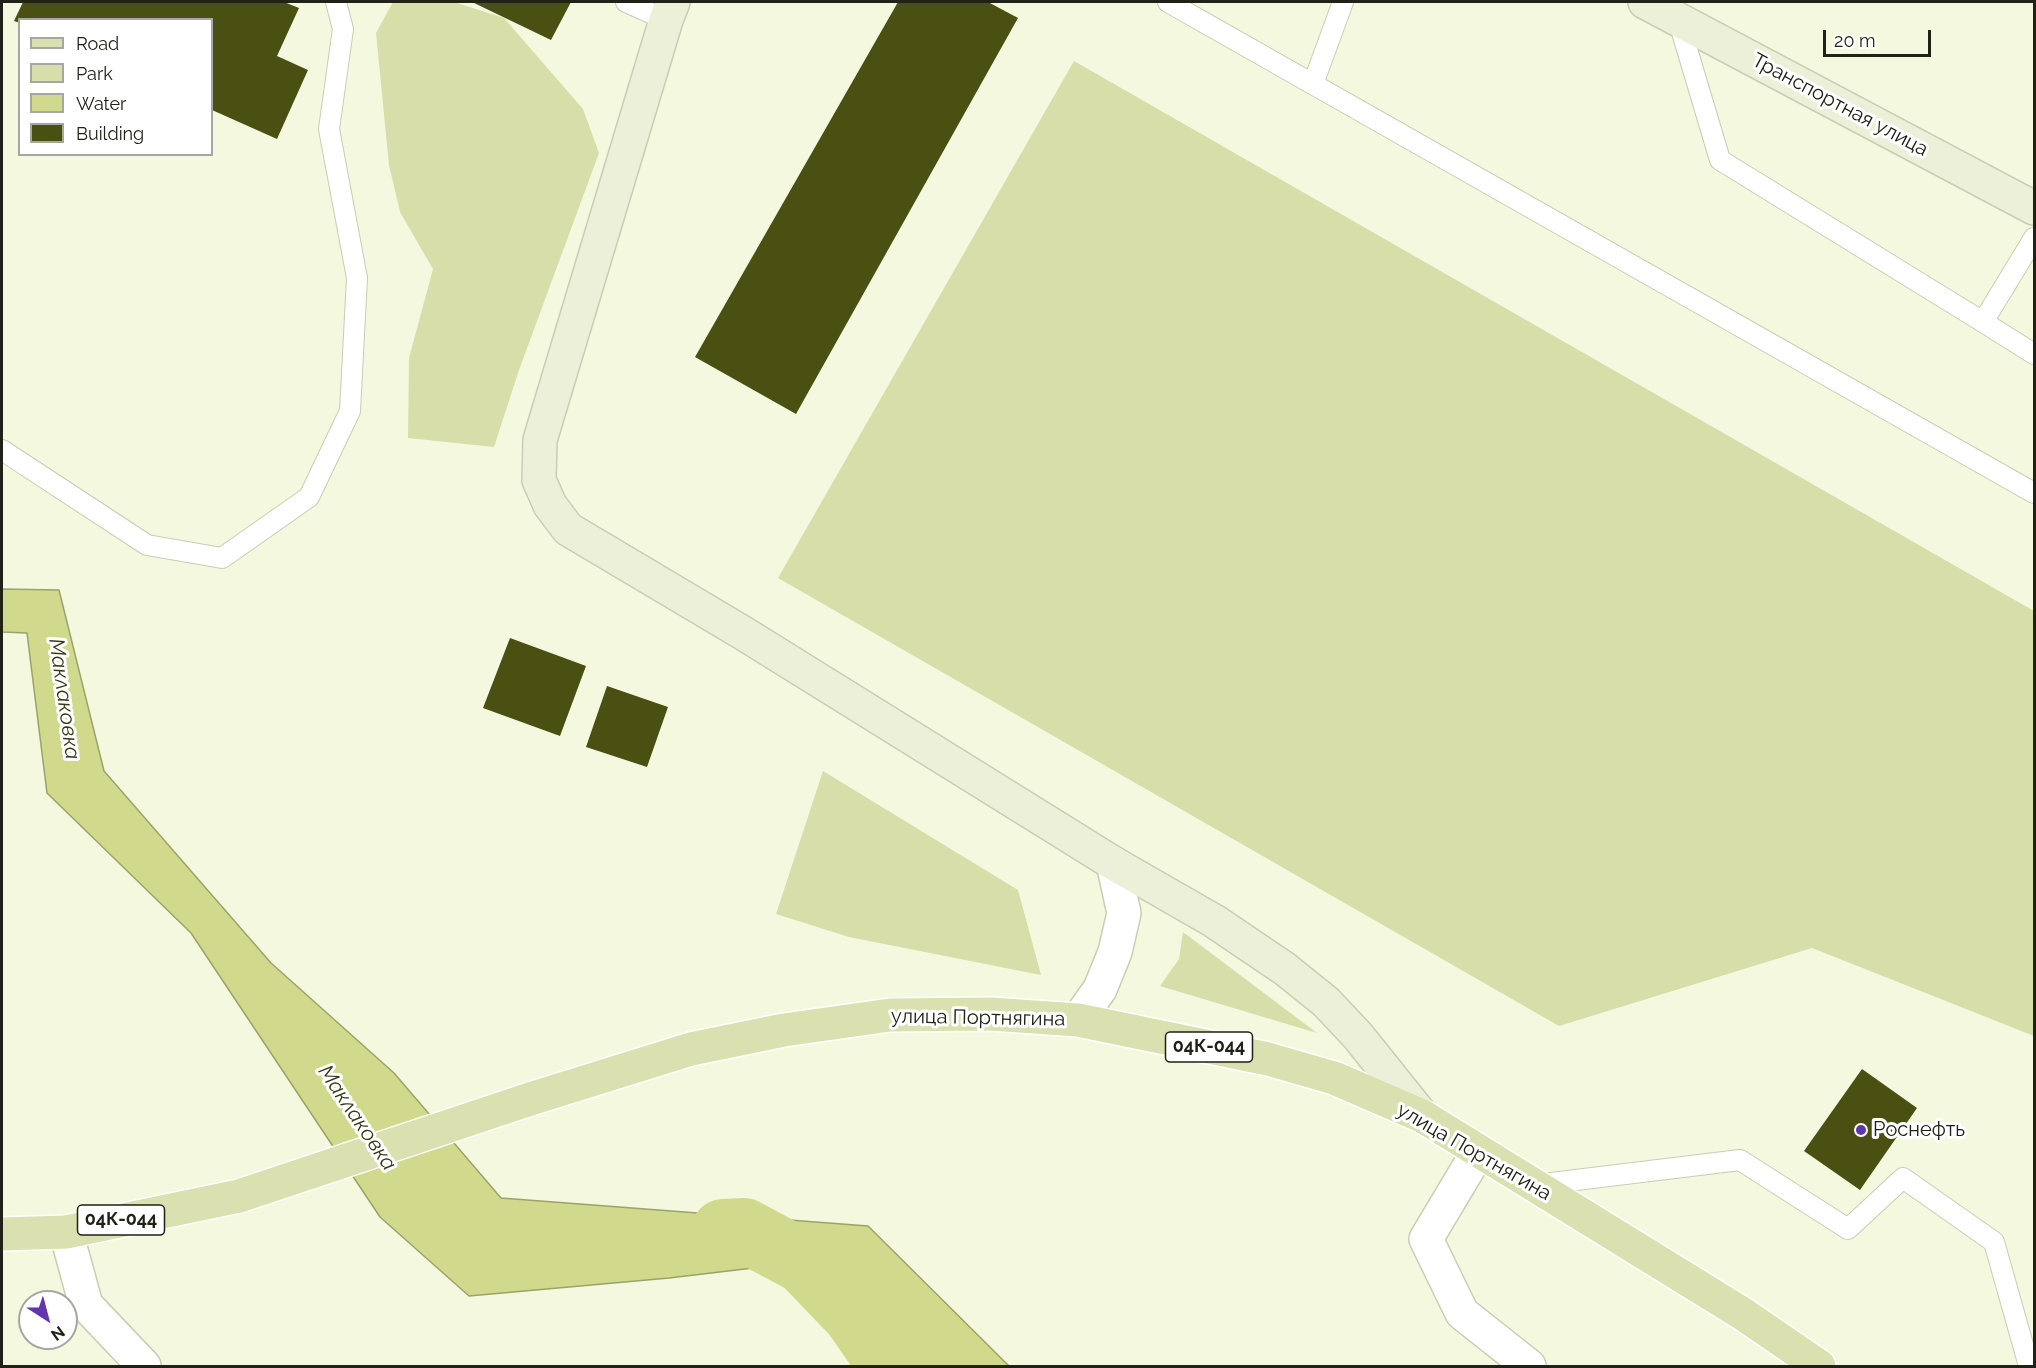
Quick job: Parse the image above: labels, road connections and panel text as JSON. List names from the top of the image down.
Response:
{
  "streets": {
    "main road": ["улица Портнягина", "04К-044"],
    "street": ["Транспортная улица"]
  },
  "crossings": [
    ["улица Портнягина", "04К-044"]
  ],
  "water": ["Маклаковка"],
  "places": ["Роснефть"],
  "legend": [
    "Road",
    "Park",
    "Water",
    "Building"
  ],
  "scale_bar": "20 m",
  "north": "bottom right"
}
